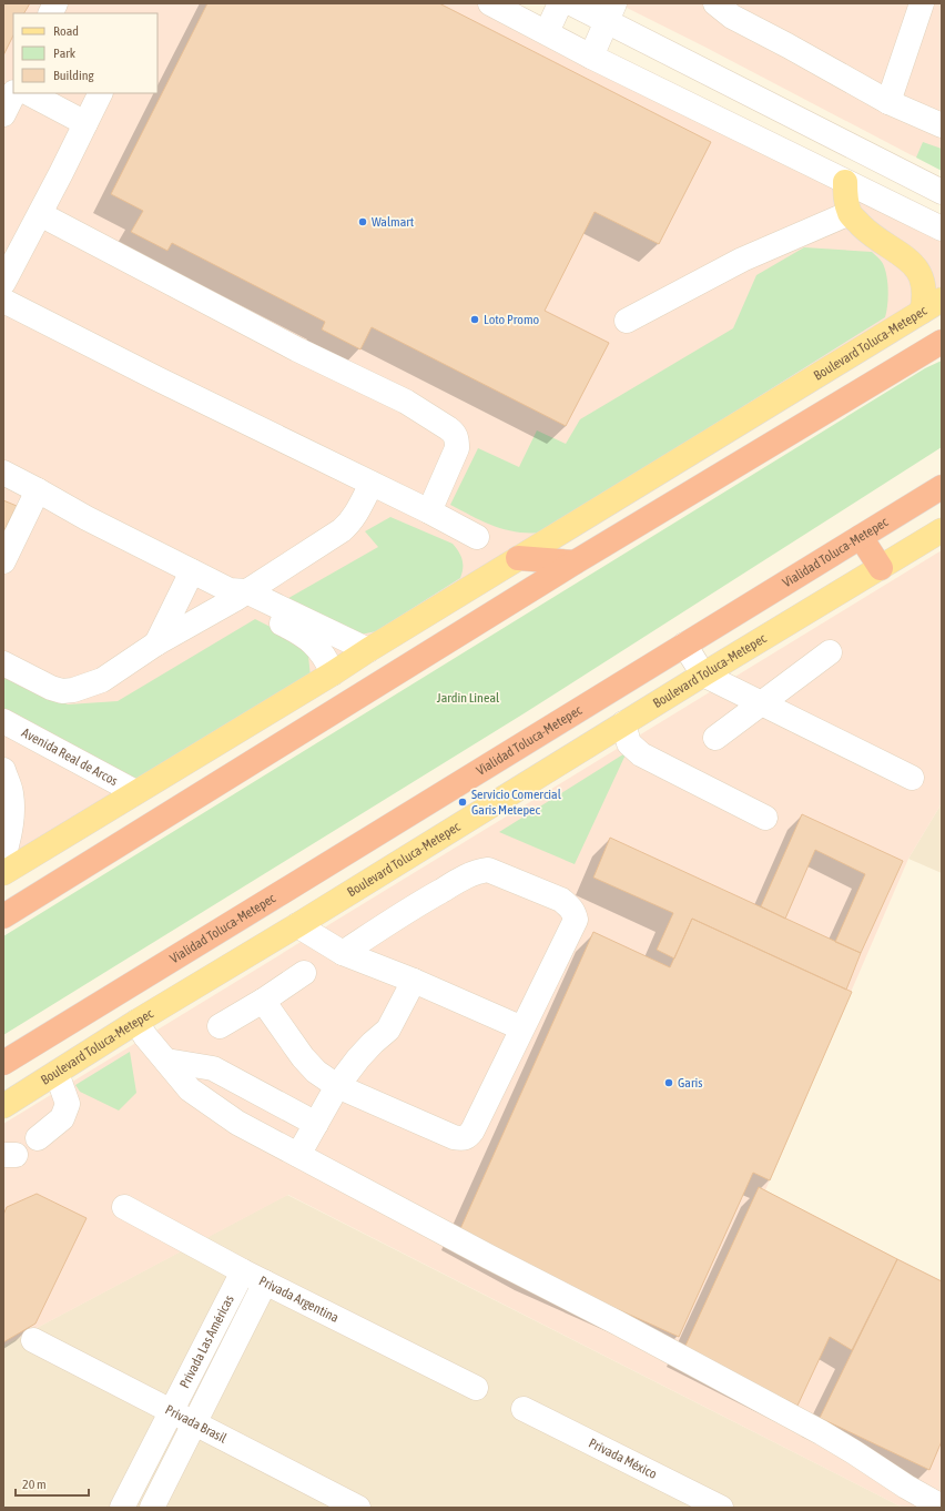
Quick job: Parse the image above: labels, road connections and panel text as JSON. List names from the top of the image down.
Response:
{
  "streets": {
    "highway": ["Vialidad Toluca-Metepec"],
    "main road": ["Boulevard Toluca-Metepec"],
    "street": [
      "Avenida Real de Arcos",
      "Privada Argentina",
      "Privada Las Américas",
      "Privada Brasil",
      "Privada México"
    ]
  },
  "crossings": [
    ["Boulevard Toluca-Metepec", "Avenida Real de Arcos"],
    ["Privada Argentina", "Privada Las Américas"],
    ["Privada Las Américas", "Privada Brasil"]
  ],
  "parks": ["Jardin Lineal"],
  "places": [
    "Walmart",
    "Loto Promo",
    "Servicio Comercial Garis Metepec",
    "Garis"
  ],
  "legend": ["Road", "Park", "Building"],
  "scale_bar": "20 m"
}
